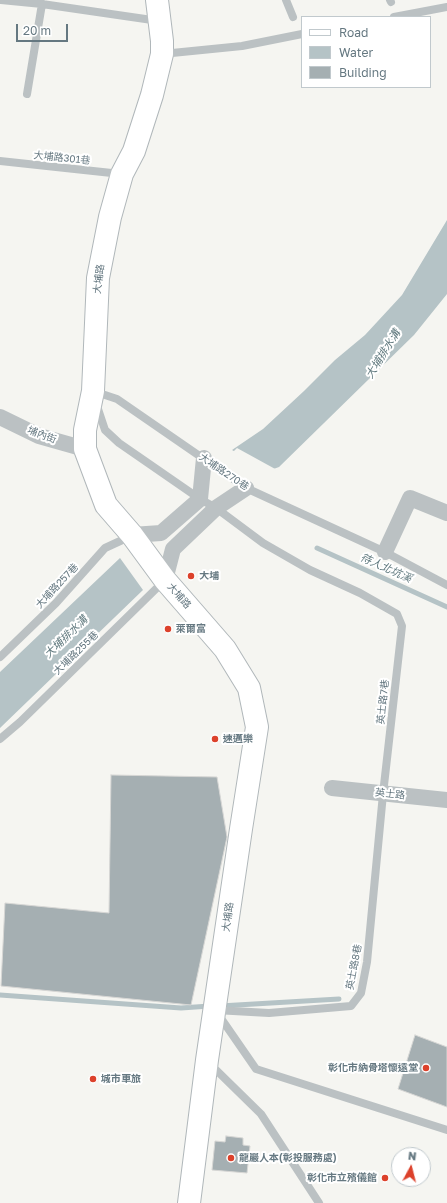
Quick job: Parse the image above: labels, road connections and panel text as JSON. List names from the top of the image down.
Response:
{
  "streets": {
    "main road": ["大埔路"],
    "street": ["埔內街", "英士路"],
    "lane": [
      "大埔路301巷",
      "大埔路270巷",
      "大埔路257巷",
      "大埔路255巷",
      "英士路7巷",
      "英士路8巷"
    ]
  },
  "crossings": [
    ["大埔路301巷", "大埔路"],
    ["大埔路", "埔內街"],
    ["大埔路", "大埔路270巷"],
    ["大埔路", "大埔路257巷"],
    ["大埔路", "大埔路255巷"],
    ["大埔路", "英士路8巷"],
    ["英士路7巷", "英士路"],
    ["英士路7巷", "英士路8巷"],
    ["英士路", "英士路8巷"]
  ],
  "water": ["大埔排水溝", "待人北坑溪"],
  "places": [
    "大埔",
    "萊爾富",
    "速邁樂",
    "彰化市納骨塔懷遠堂",
    "城市車旅",
    "龍巖人本(彰投服務處)",
    "彰化市立殯儀館"
  ],
  "legend": ["Road", "Water", "Building"],
  "scale_bar": "20 m",
  "north": "top"
}
